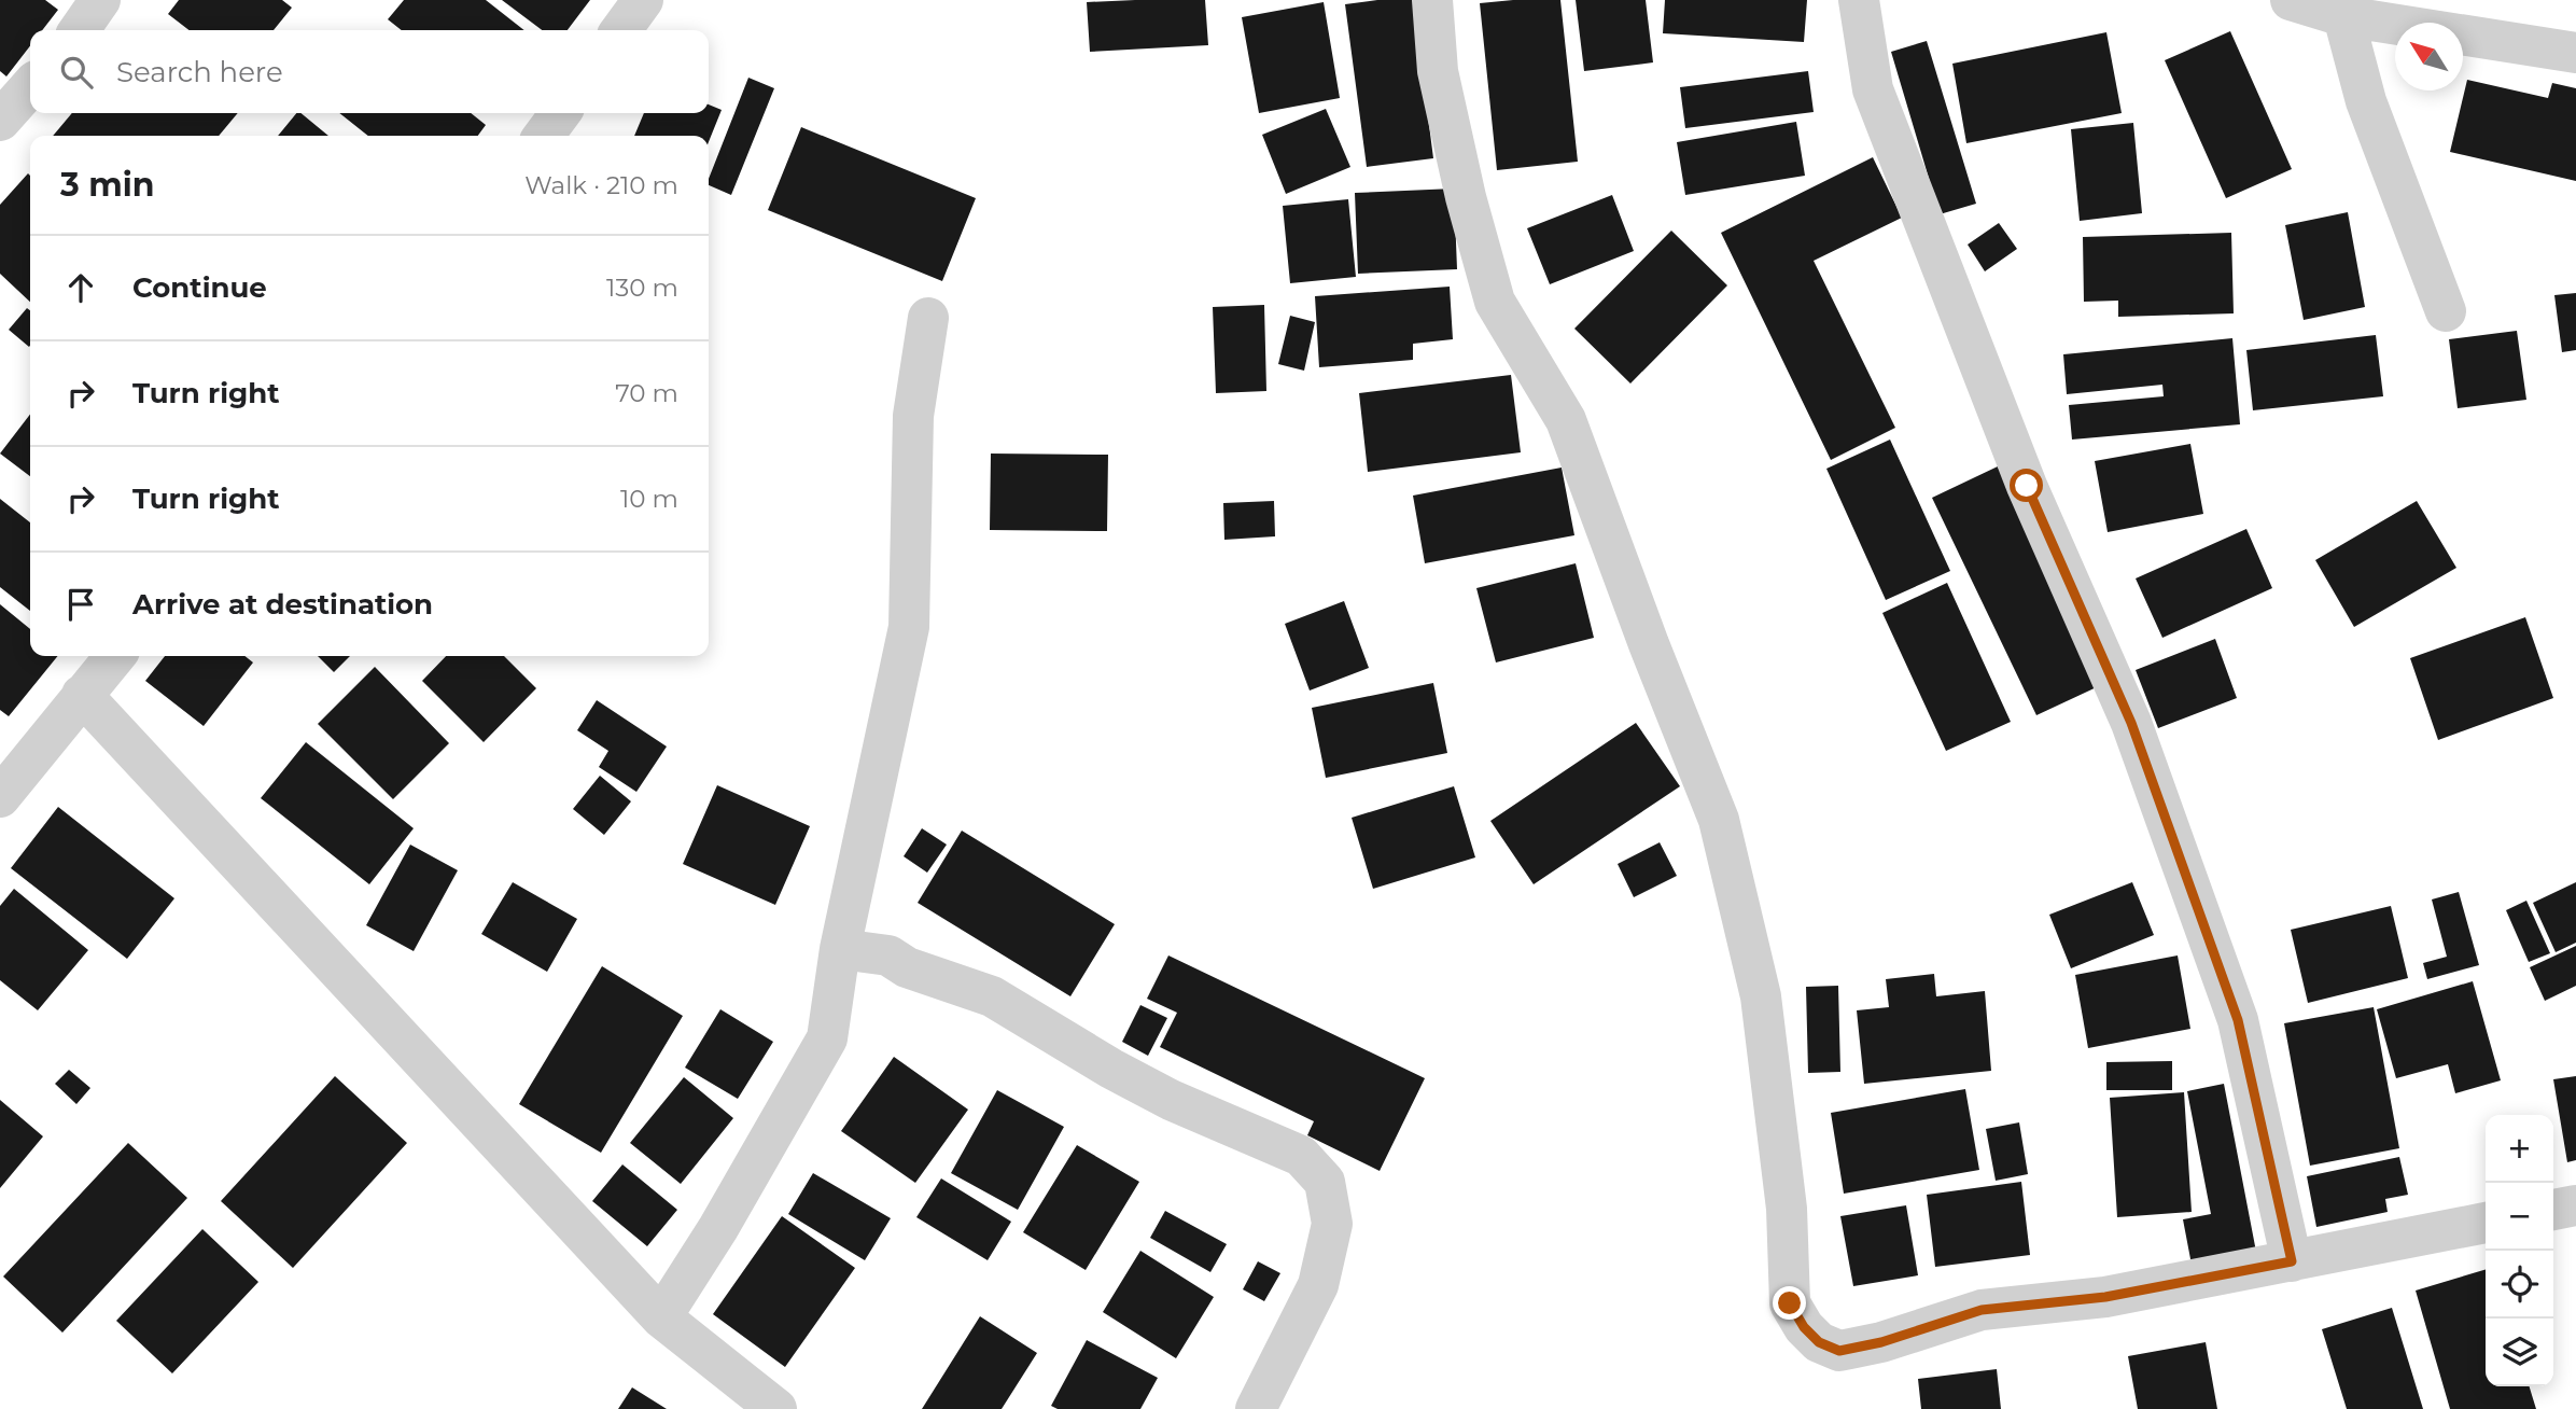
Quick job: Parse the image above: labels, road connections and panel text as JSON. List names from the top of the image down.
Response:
{
  "north": "top left",
  "page": {
    "search": "Search here",
    "heading": ["3 min", "Walk · 210 m"],
    "list": [
      ["Continue", "130 m"],
      ["Turn right", "70 m"],
      ["Turn right", "10 m"],
      "Arrive at destination"
    ],
    "map_buttons": ["+", "−"]
  }
}
